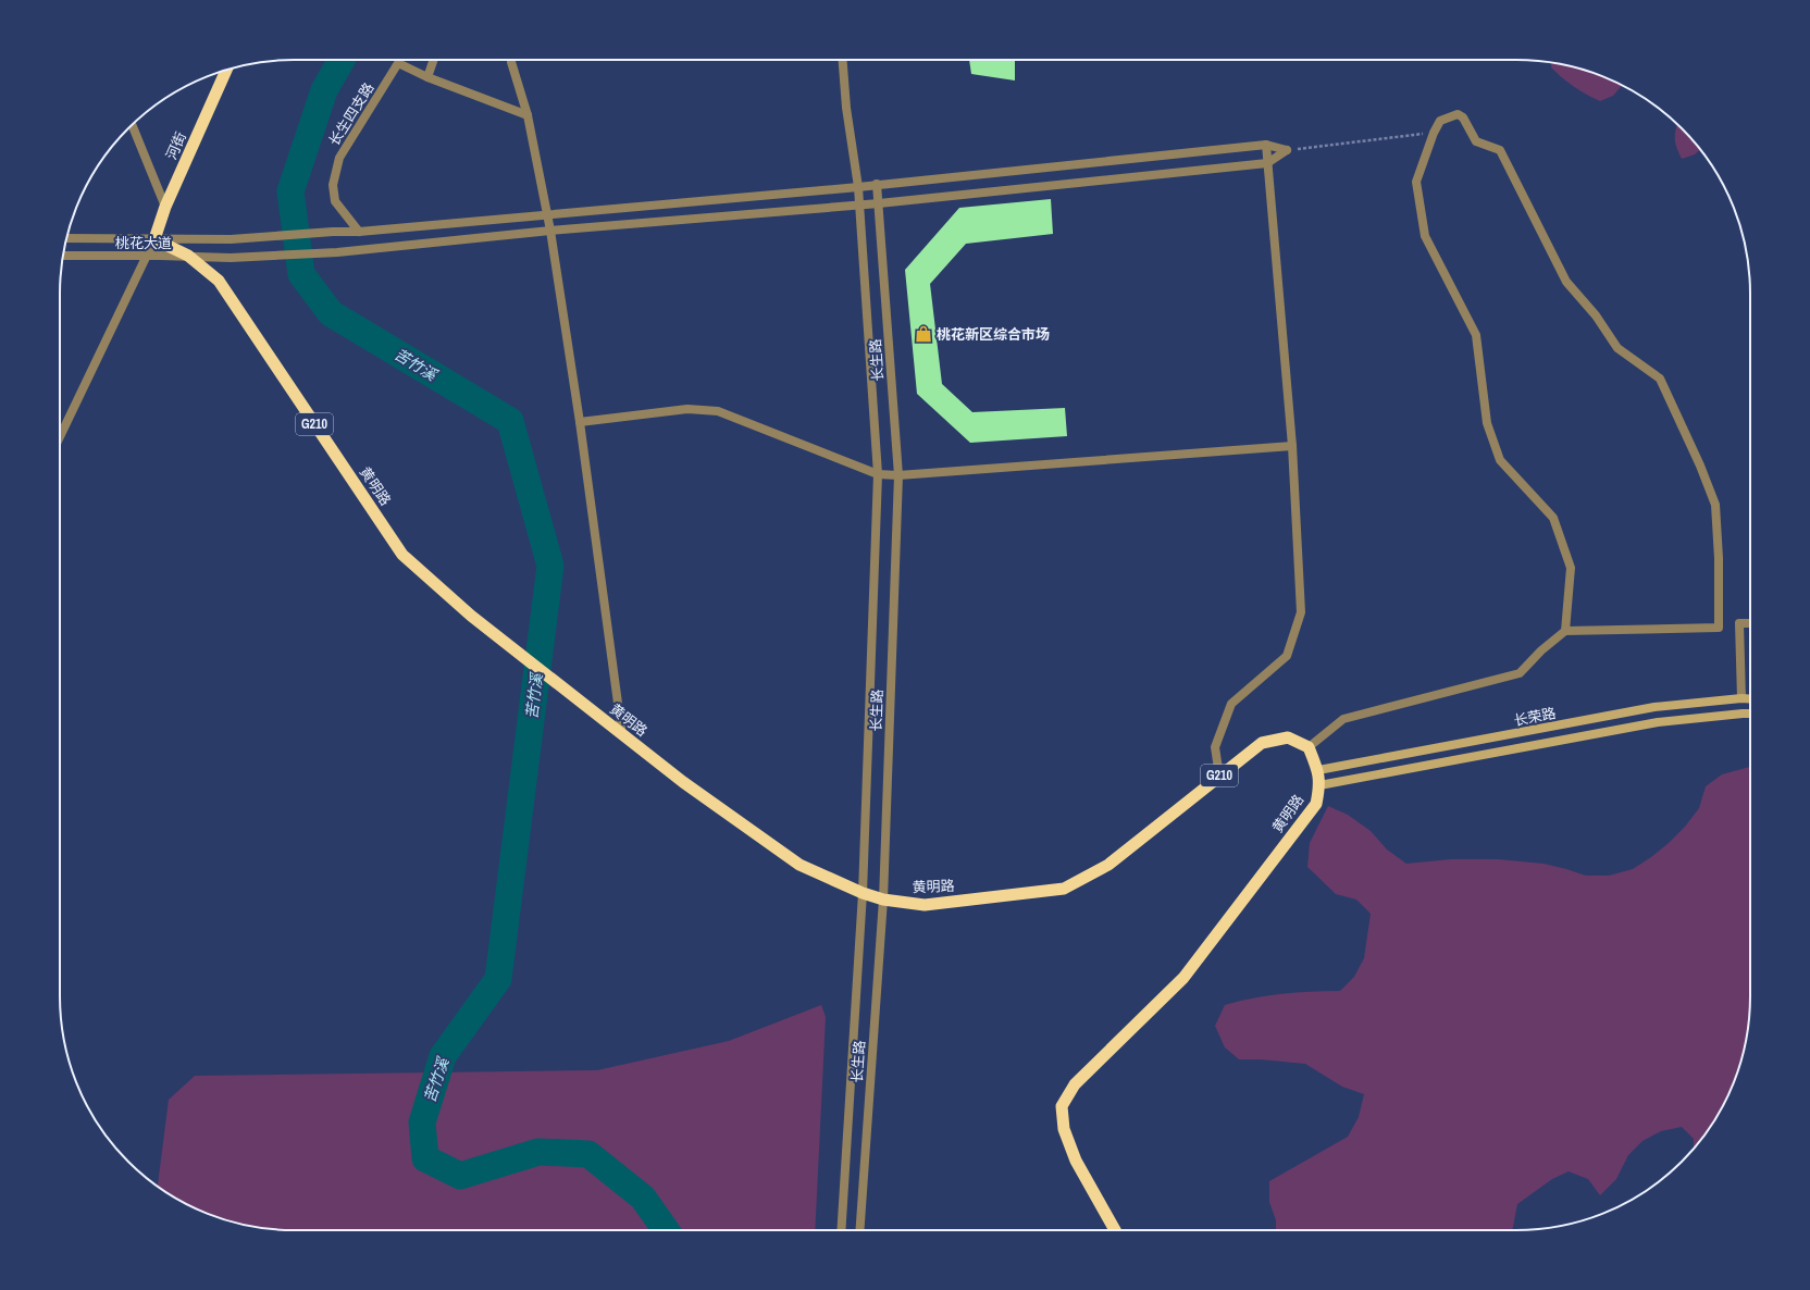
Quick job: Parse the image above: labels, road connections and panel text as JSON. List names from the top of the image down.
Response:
{
  "streets": {
    "highway": ["河街", "G210", "黄明路"],
    "main road": ["长荣路"],
    "street": ["长生四支路", "桃花大道", "长生路"]
  },
  "crossings": [
    ["长生四支路", "桃花大道"],
    ["河街", "桃花大道"],
    ["河街", "黄明路"],
    ["桃花大道", "长生路"],
    ["桃花大道", "黄明路"],
    ["长生路", "黄明路"],
    ["黄明路", "长荣路"]
  ],
  "water": ["苦竹溪"],
  "places": {
    "shop": ["桃花新区综合市场"]
  }
}
